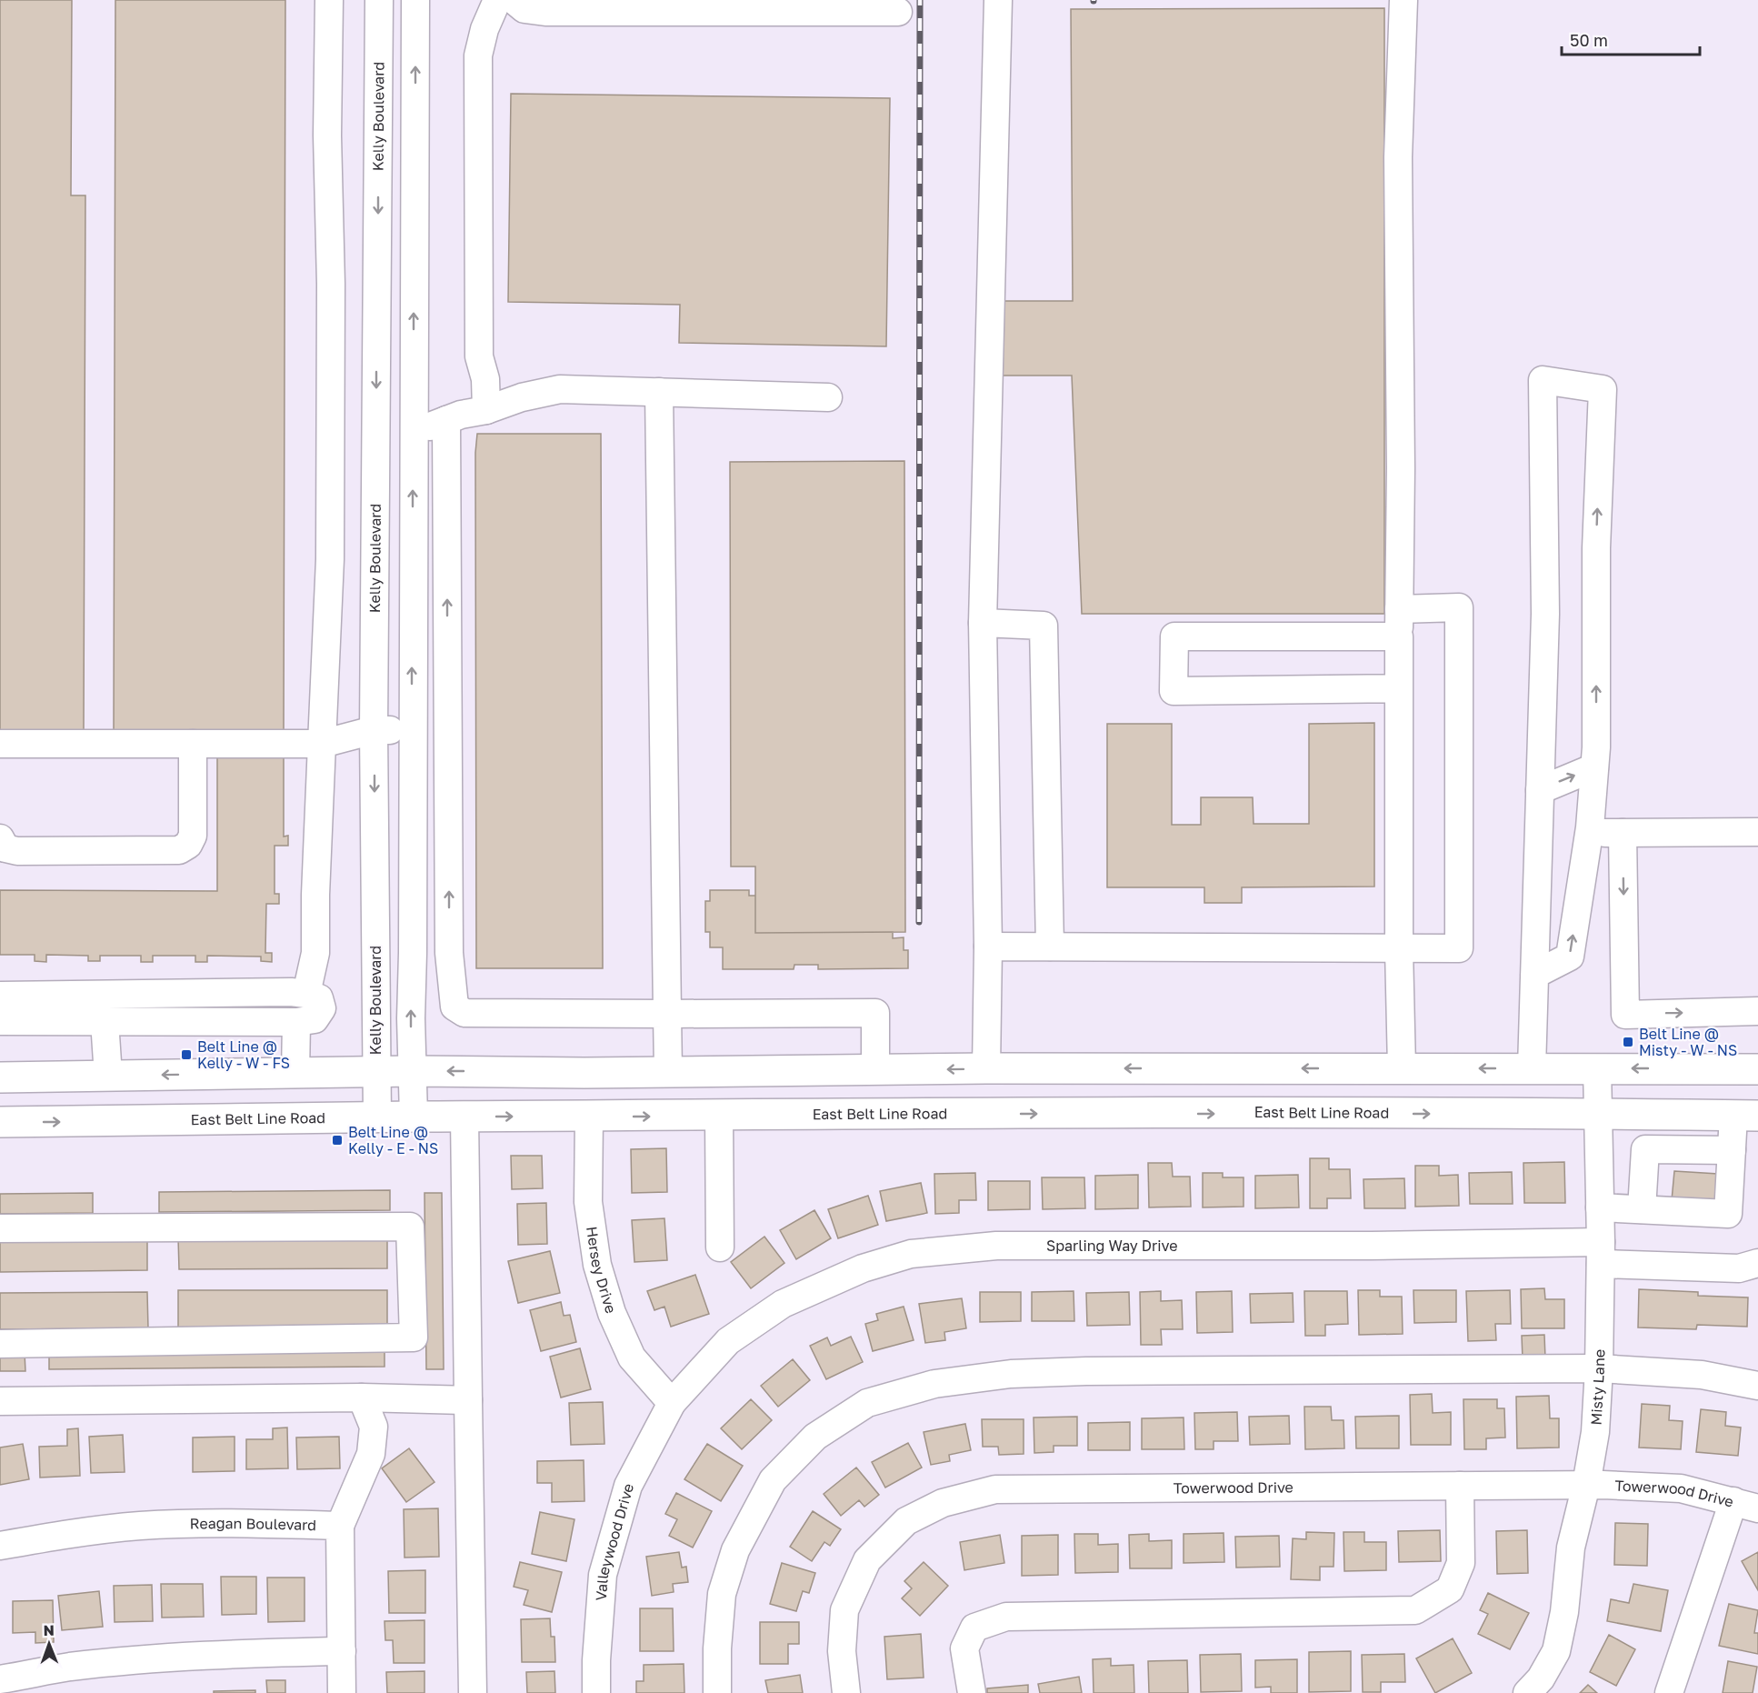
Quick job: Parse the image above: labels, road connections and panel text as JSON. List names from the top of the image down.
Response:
{
  "streets": {
    "main road": ["East Belt Line Road"],
    "street": [
      "Kelly Boulevard",
      "Sparling Way Drive",
      "Hersey Drive",
      "Misty Lane",
      "Towerwood Drive",
      "Reagan Boulevard",
      "Valleywood Drive"
    ]
  },
  "crossings": [
    ["Kelly Boulevard", "East Belt Line Road"],
    ["East Belt Line Road", "Hersey Drive"],
    ["East Belt Line Road", "Misty Lane"],
    ["Sparling Way Drive", "Hersey Drive"],
    ["Sparling Way Drive", "Misty Lane"],
    ["Sparling Way Drive", "Valleywood Drive"],
    ["Hersey Drive", "Valleywood Drive"],
    ["Misty Lane", "Towerwood Drive"]
  ],
  "places": {
    "transit": ["Belt Line @ Misty - W - NS", "Belt Line @ Kelly - W - FS", "Belt Line @ Kelly - E - NS"]
  },
  "scale_bar": "50 m",
  "north": "top"
}
